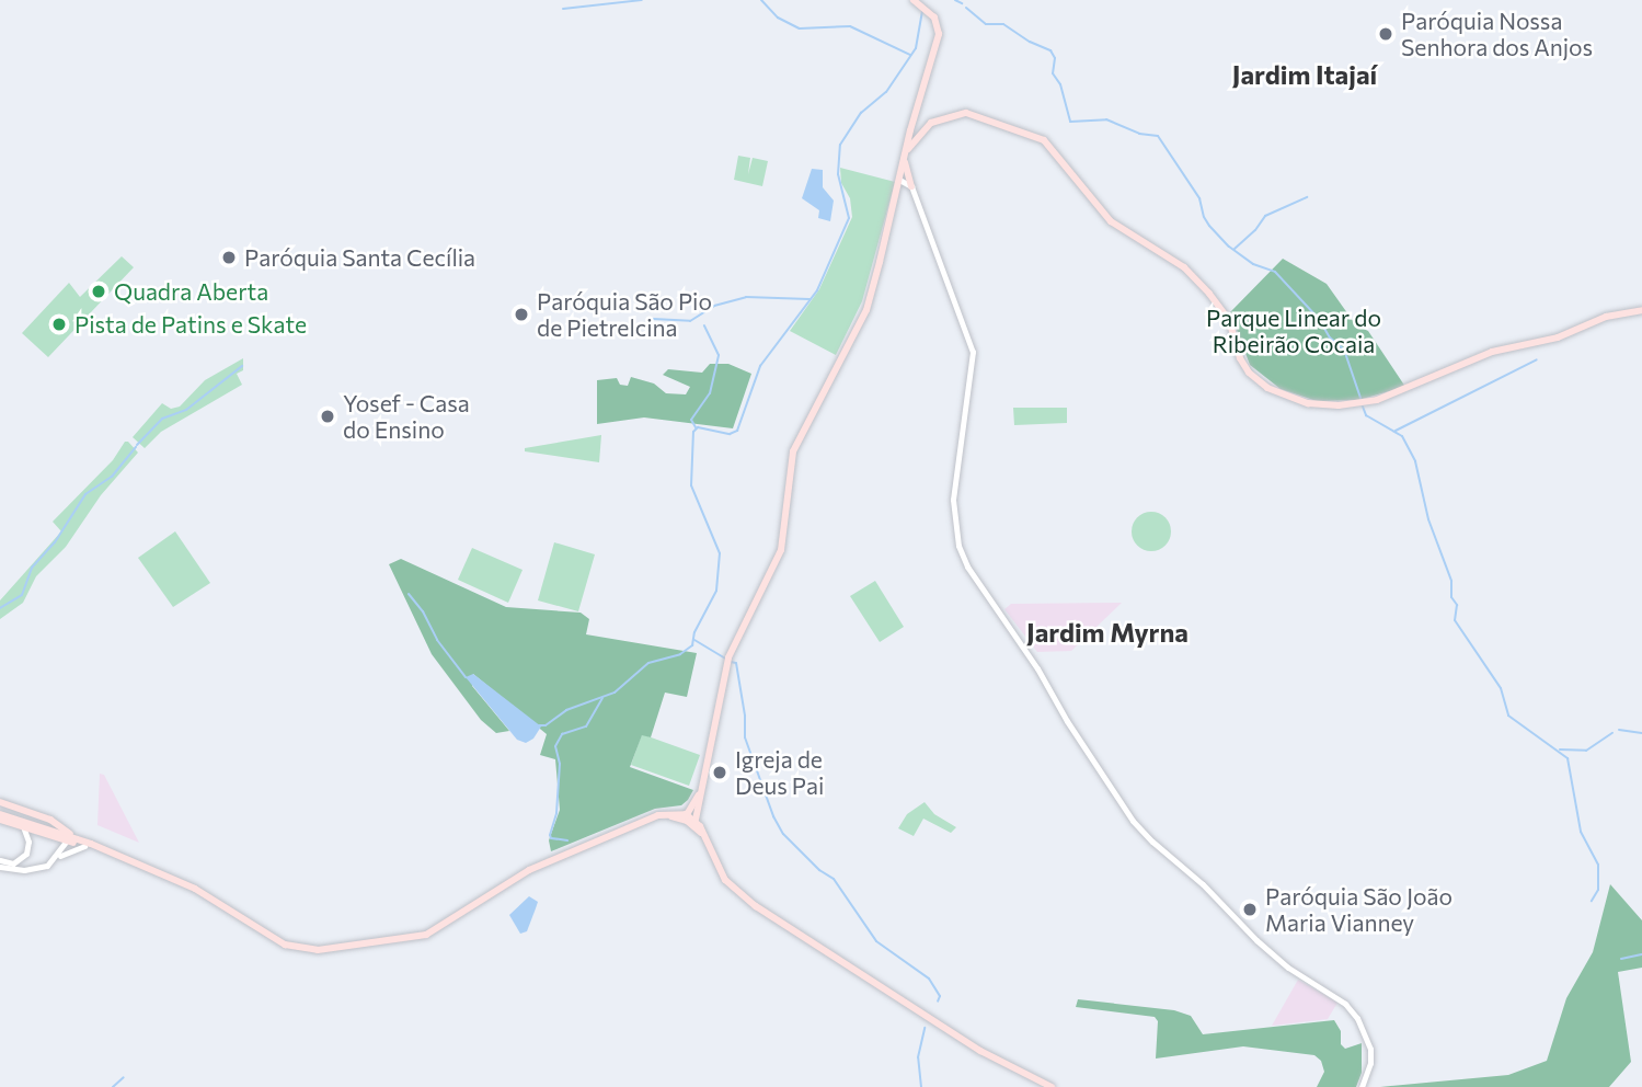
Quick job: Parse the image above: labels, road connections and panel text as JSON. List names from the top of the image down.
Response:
{
  "districts": ["Jardim Itajaí", "Jardim Myrna"],
  "parks": ["Parque Linear do Ribeirão Cocaia"],
  "places": [
    "Paróquia Nossa Senhora dos Anjos",
    "Paróquia Santa Cecília",
    "Quadra Aberta",
    "Paróquia São Pio de Pietrelcina",
    "Pista de Patins e Skate",
    "Yosef - Casa do Ensino",
    "Igreja de Deus Pai",
    "Paróquia São João Maria Vianney"
  ]
}
